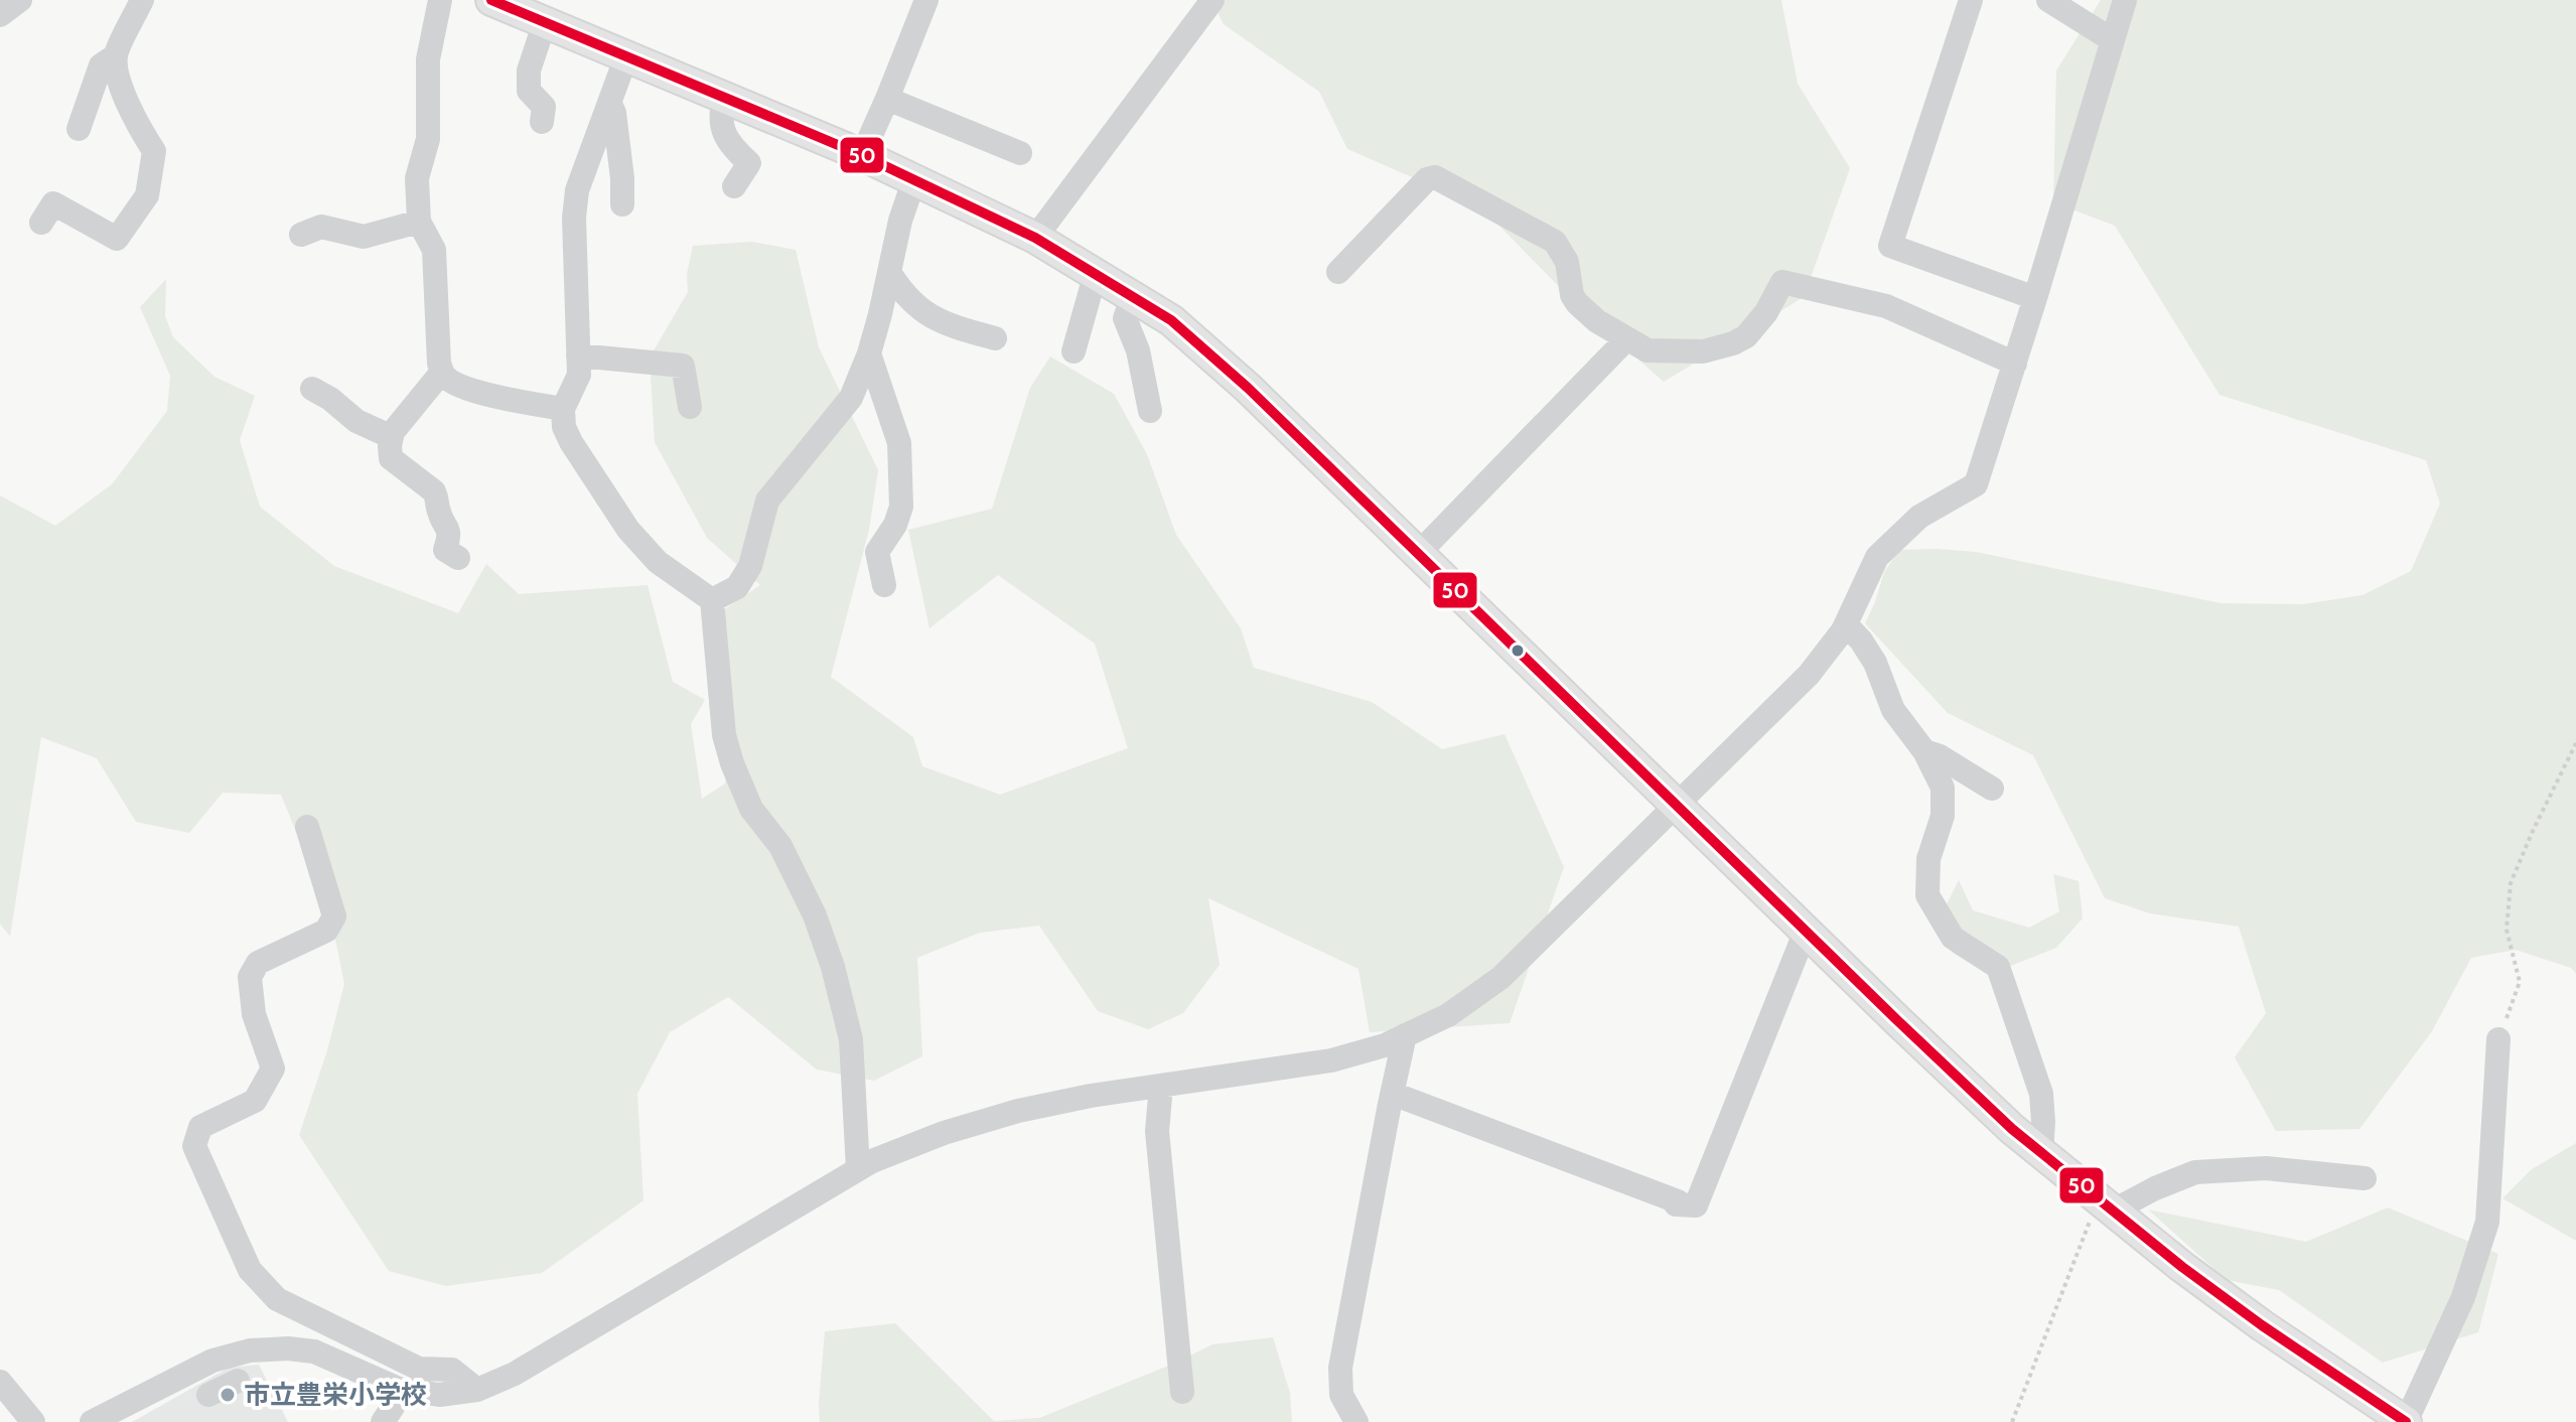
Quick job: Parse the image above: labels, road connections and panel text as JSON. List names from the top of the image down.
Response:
{
  "places": ["市立豊栄小学校"],
  "lines": ["transit line 50"]
}
